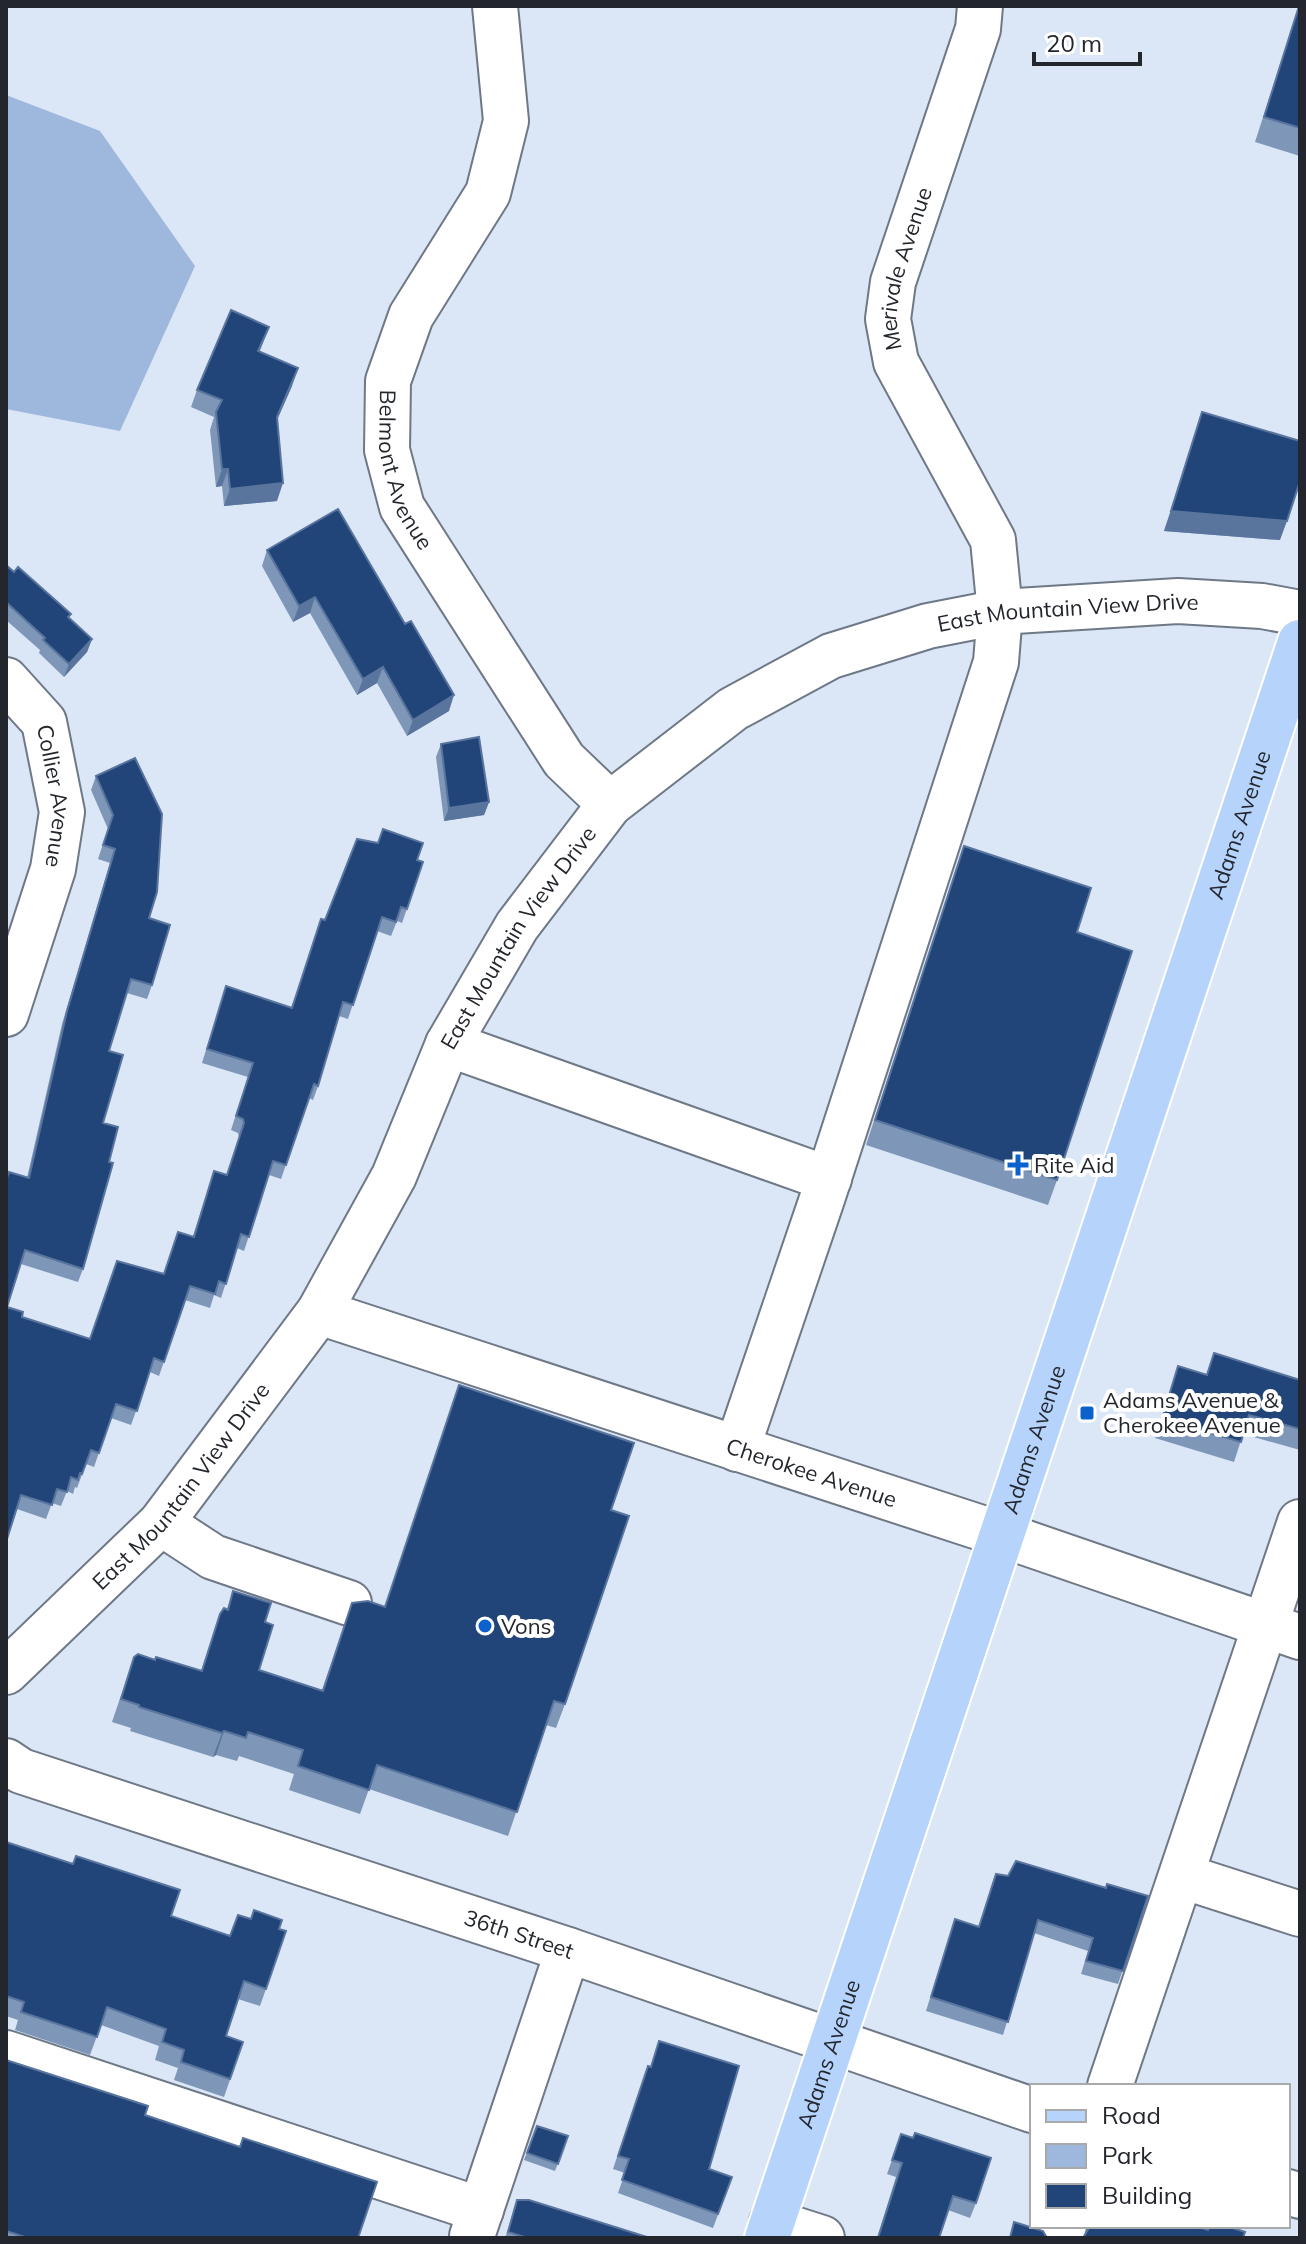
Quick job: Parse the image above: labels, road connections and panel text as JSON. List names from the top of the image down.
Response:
{
  "streets": {
    "main road": ["Adams Avenue"],
    "street": [
      "Merivale Avenue",
      "Belmont Avenue",
      "East Mountain View Drive",
      "Collier Avenue",
      "Cherokee Avenue",
      "36th Street"
    ]
  },
  "crossings": [
    ["Merivale Avenue", "East Mountain View Drive"],
    ["Merivale Avenue", "Cherokee Avenue"],
    ["Belmont Avenue", "East Mountain View Drive"],
    ["East Mountain View Drive", "Cherokee Avenue"],
    ["Adams Avenue", "Cherokee Avenue"],
    ["Adams Avenue", "36th Street"]
  ],
  "places": {
    "health": ["Rite Aid"],
    "transit": ["Adams Avenue & Cherokee Avenue"],
    "other": ["Vons"]
  },
  "legend": ["Road", "Park", "Building"],
  "scale_bar": "20 m"
}
